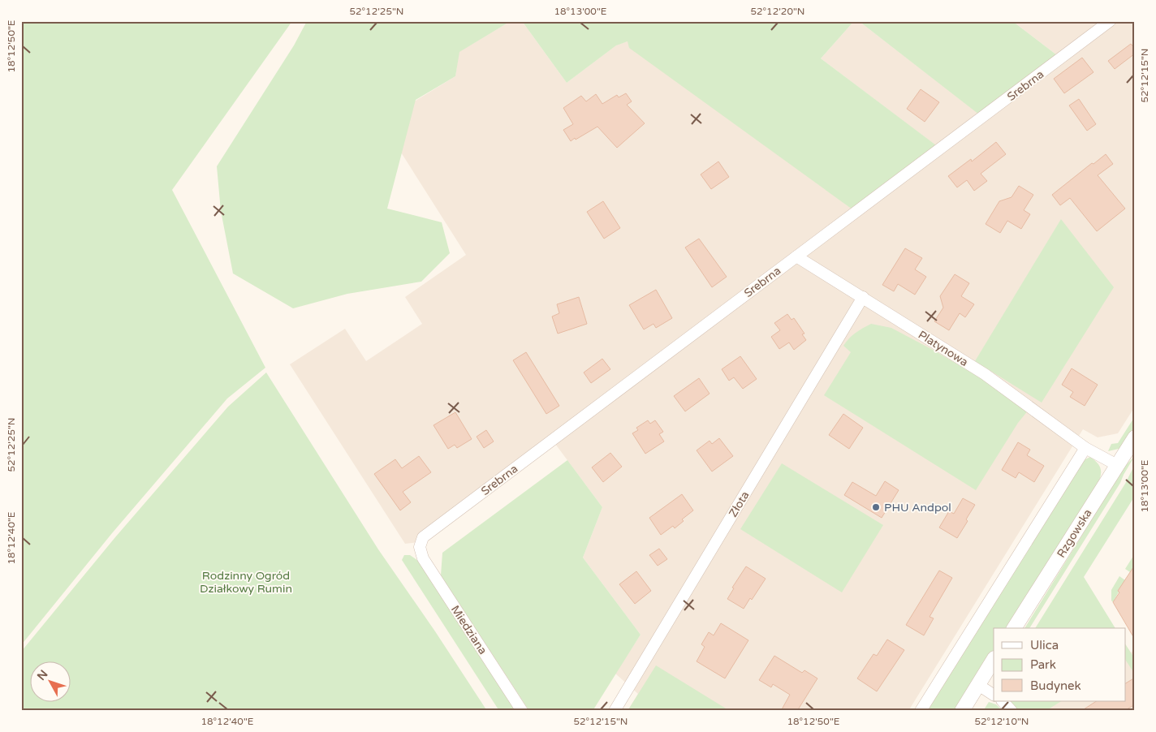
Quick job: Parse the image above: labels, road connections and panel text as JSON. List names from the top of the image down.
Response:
{
  "streets": {
    "street": [
      "Srebrna",
      "Platynowa",
      "Złota",
      "Rzgowska",
      "Miedziana"
    ]
  },
  "crossings": [
    ["Srebrna", "Platynowa"],
    ["Srebrna", "Miedziana"],
    ["Platynowa", "Złota"],
    ["Platynowa", "Rzgowska"]
  ],
  "parks": ["Rodzinny Ogród Działkowy Rumin"],
  "places": ["PHU Andpol"],
  "legend": ["Ulica", "Park", "Budynek"],
  "north": "top left",
  "coordinates": [
    "52°12'25\"N",
    "18°13'00\"E",
    "52°12'20\"N",
    "18°12'50\"E",
    "52°12'15\"N",
    "18°12'40\"E",
    "52°12'10\"N"
  ]
}
